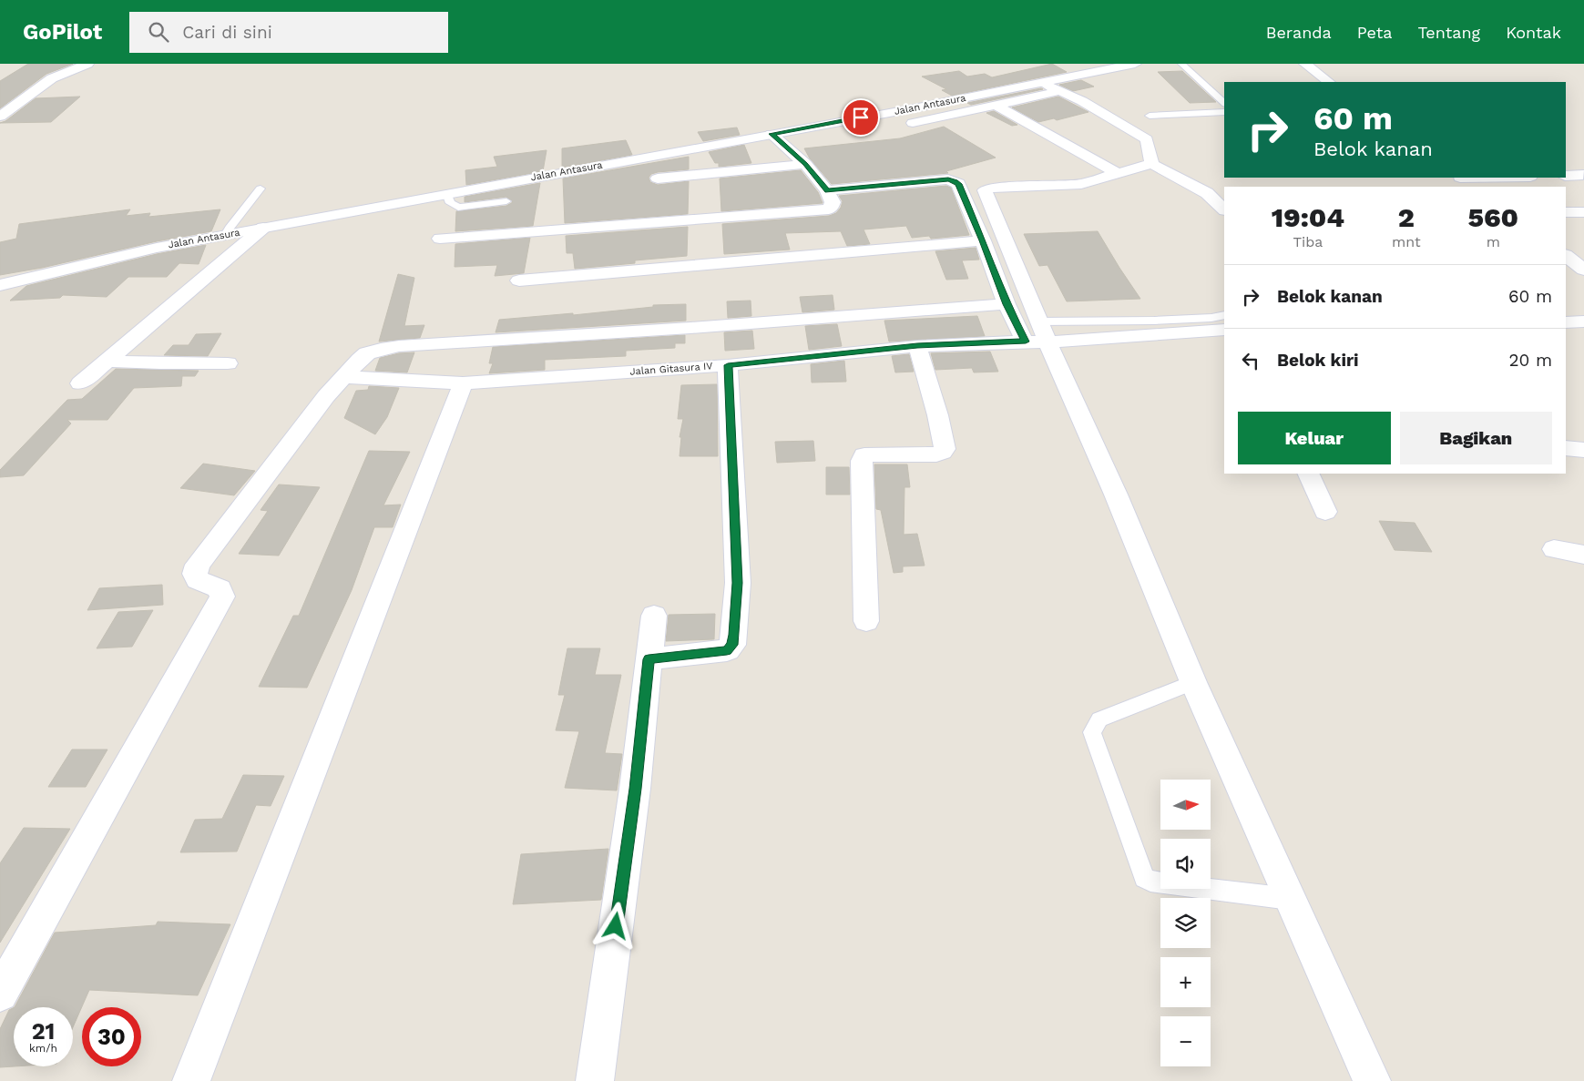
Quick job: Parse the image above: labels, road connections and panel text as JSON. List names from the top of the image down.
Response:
{
  "streets": {
    "street": ["Jalan Antasura", "Jalan Gitasura IV"]
  },
  "north": "right",
  "page": {
    "header": "GoPilot",
    "search": "Cari di sini",
    "nav": [
      "Beranda",
      "Peta",
      "Tentang",
      "Kontak"
    ],
    "turn": ["60 m", "Belok kanan"],
    "eta": [
      "19:04",
      "Tiba",
      "2",
      "mnt",
      "560",
      "m"
    ],
    "list": [
      {
        "name": "Belok kanan",
        "value": "60 m"
      },
      {
        "name": "Belok kiri",
        "value": "20 m"
      }
    ],
    "buttons": ["Keluar", "Bagikan"],
    "map_buttons": ["+", "−"],
    "speed": "21 km/h",
    "limit": "30"
  }
}
